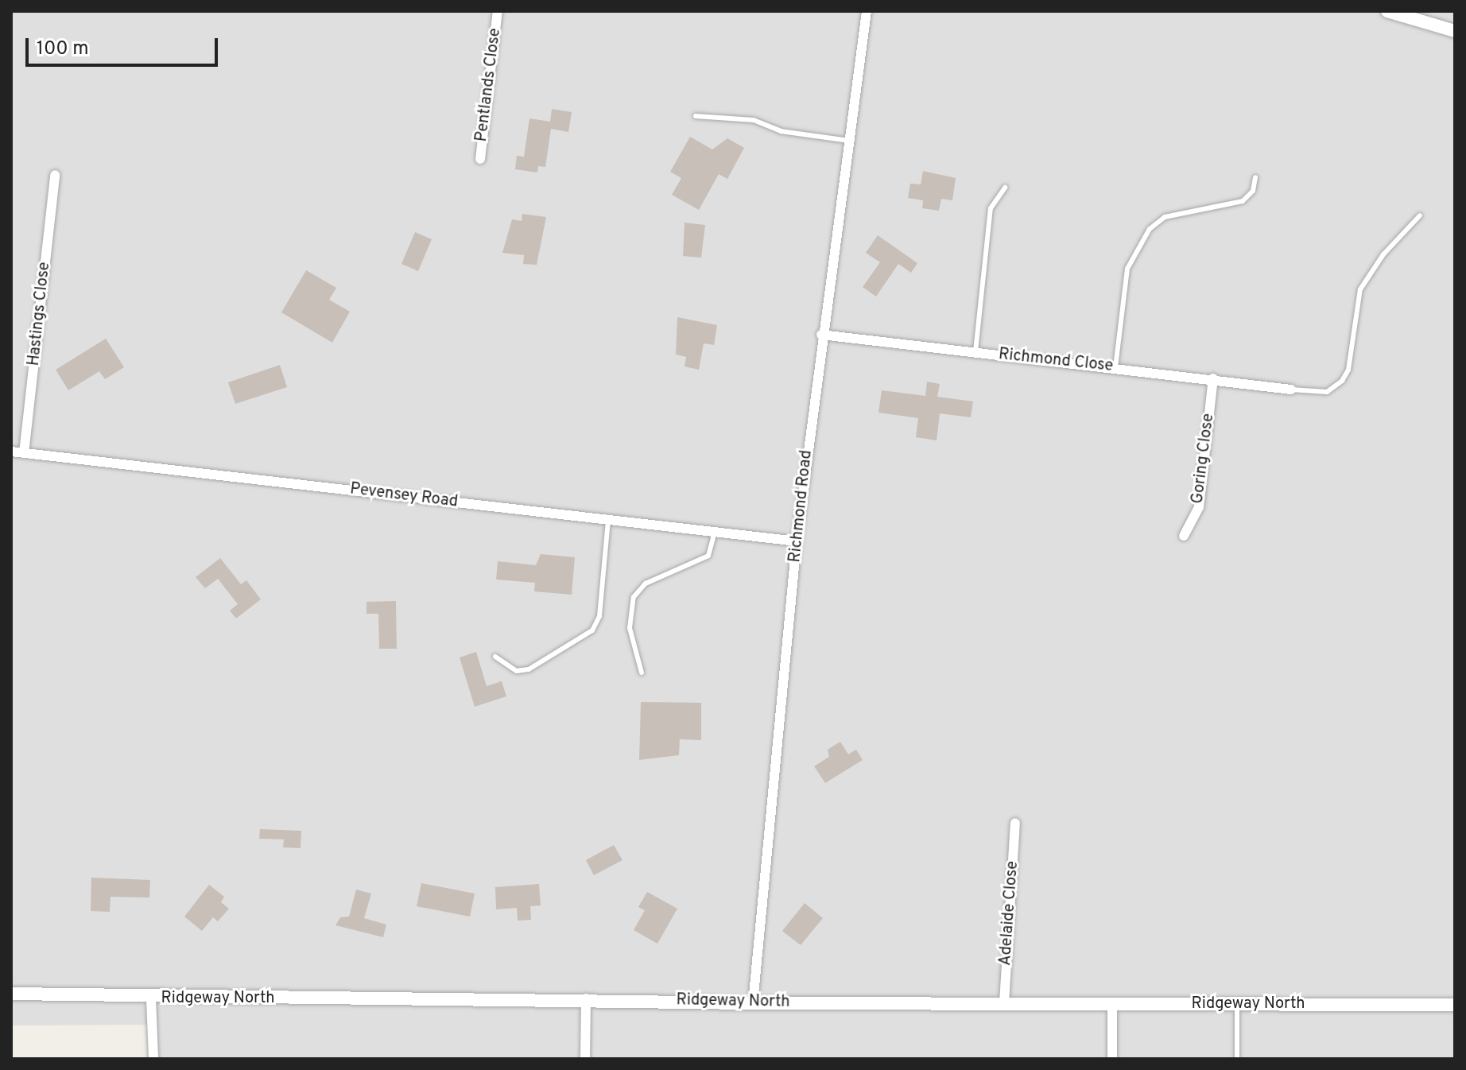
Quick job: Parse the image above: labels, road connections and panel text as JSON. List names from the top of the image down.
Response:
{
  "streets": {
    "street": [
      "Pentlands Close",
      "Hastings Close",
      "Richmond Close",
      "Goring Close",
      "Pevensey Road",
      "Richmond Road",
      "Adelaide Close",
      "Ridgeway North"
    ]
  },
  "crossings": [
    ["Hastings Close", "Pevensey Road"],
    ["Richmond Close", "Goring Close"],
    ["Richmond Close", "Richmond Road"],
    ["Pevensey Road", "Richmond Road"],
    ["Richmond Road", "Ridgeway North"],
    ["Adelaide Close", "Ridgeway North"]
  ],
  "scale_bar": "100 m"
}
